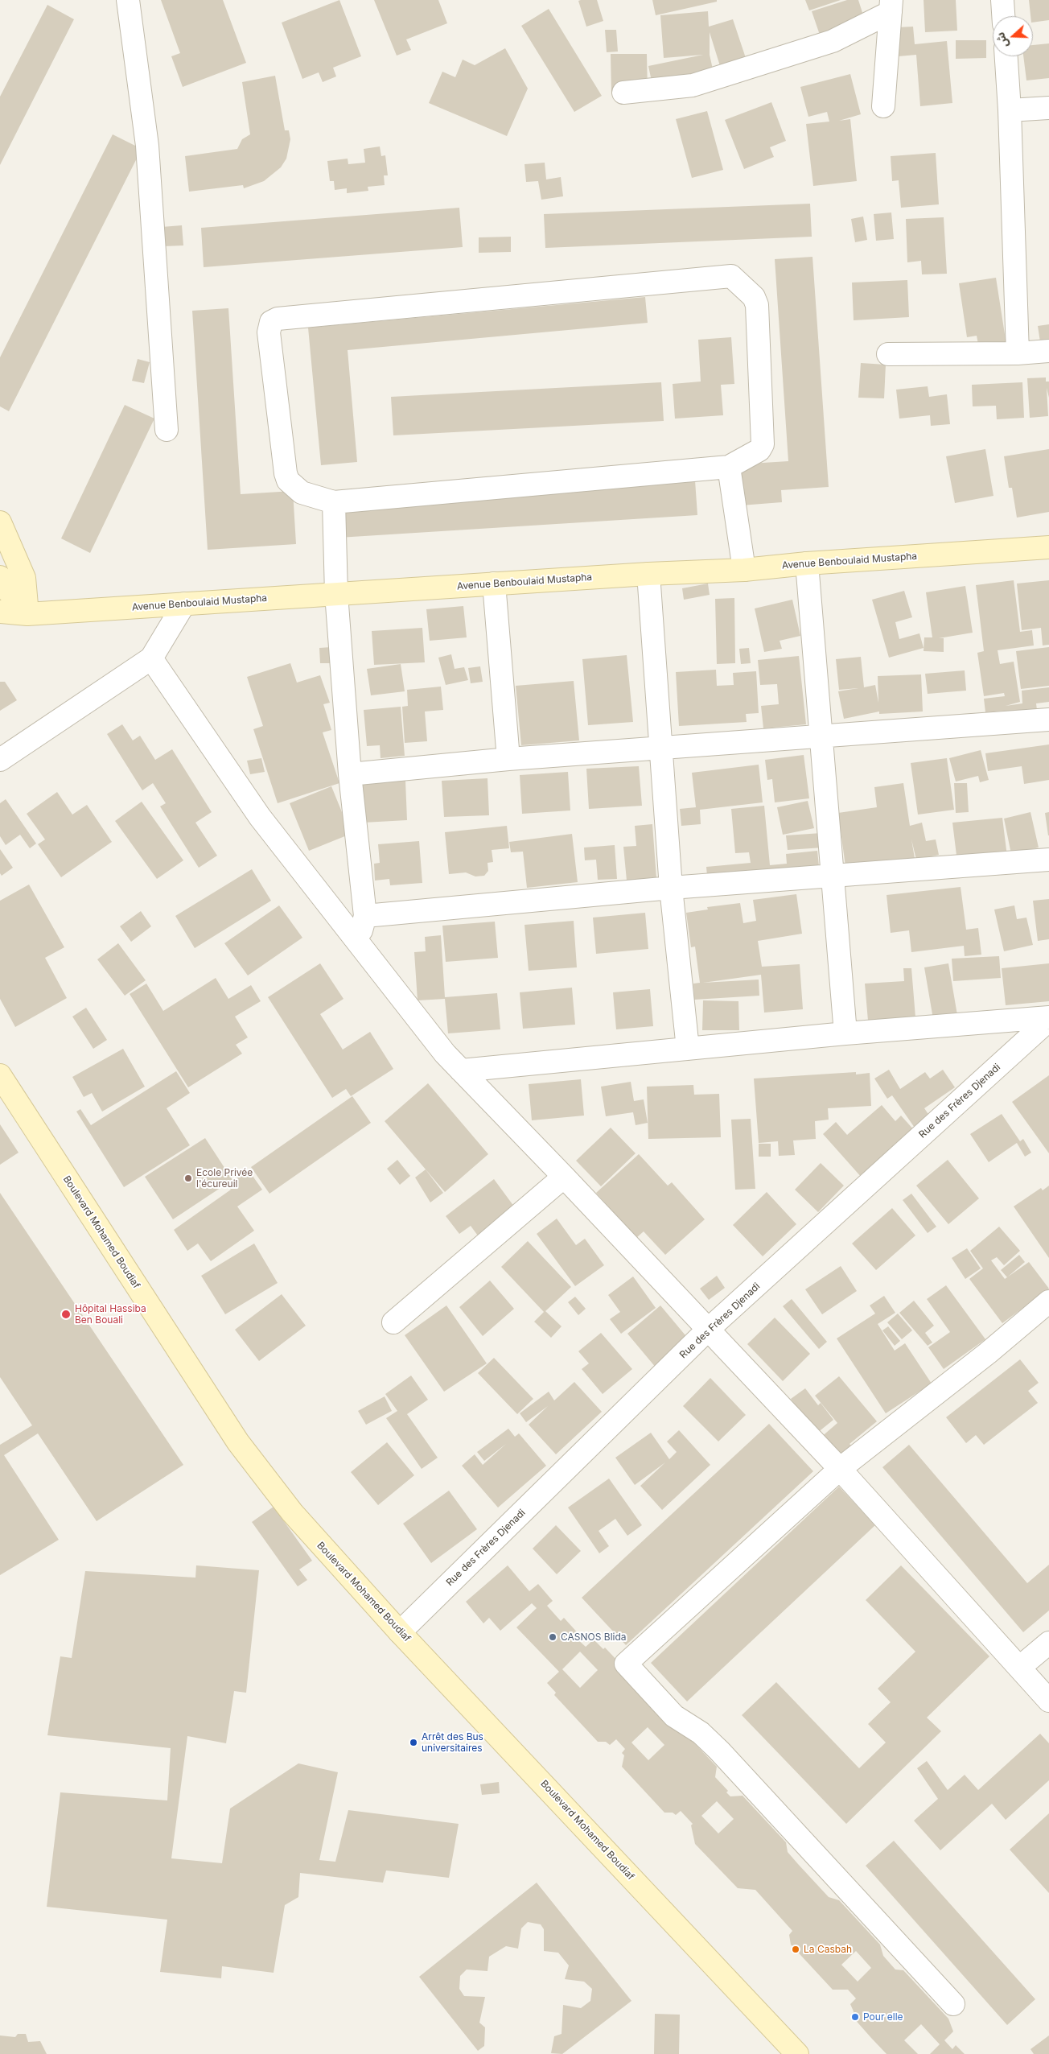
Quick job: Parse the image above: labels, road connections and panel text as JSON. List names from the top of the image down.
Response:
{
  "streets": {
    "main road": ["Avenue Benboulaid Mustapha", "Boulevard Mohamed Boudiaf"],
    "street": ["Rue des Frères Djenadi"]
  },
  "crossings": [
    ["Rue des Frères Djenadi", "Boulevard Mohamed Boudiaf"]
  ],
  "places": [
    "Ecole Privée l'écureuil",
    "Hôpital Hassiba Ben Bouali",
    "CASNOS Blida",
    "Arrêt des Bus universitaires",
    "La Casbah",
    "Pour elle"
  ],
  "north": "left"
}
